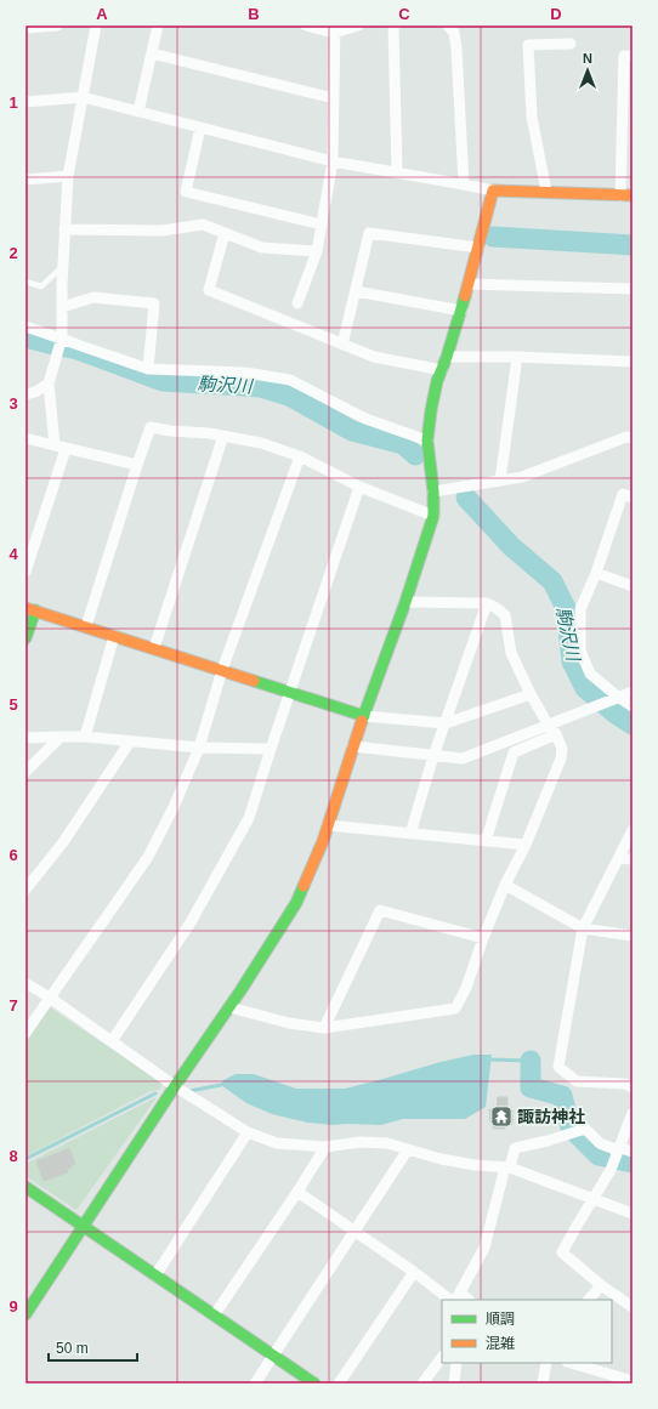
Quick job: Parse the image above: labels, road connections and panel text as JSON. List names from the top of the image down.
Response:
{
  "water": ["駒沢川"],
  "places": {
    "temple": ["諏訪神社"]
  },
  "legend": ["順調", "混雑"],
  "scale_bar": "50 m",
  "north": "top",
  "grid": {
    "columns": [
      "A",
      "B",
      "C",
      "D"
    ],
    "rows": [
      "1",
      "2",
      "3",
      "4",
      "5",
      "6",
      "7",
      "8",
      "9"
    ]
  }
}
